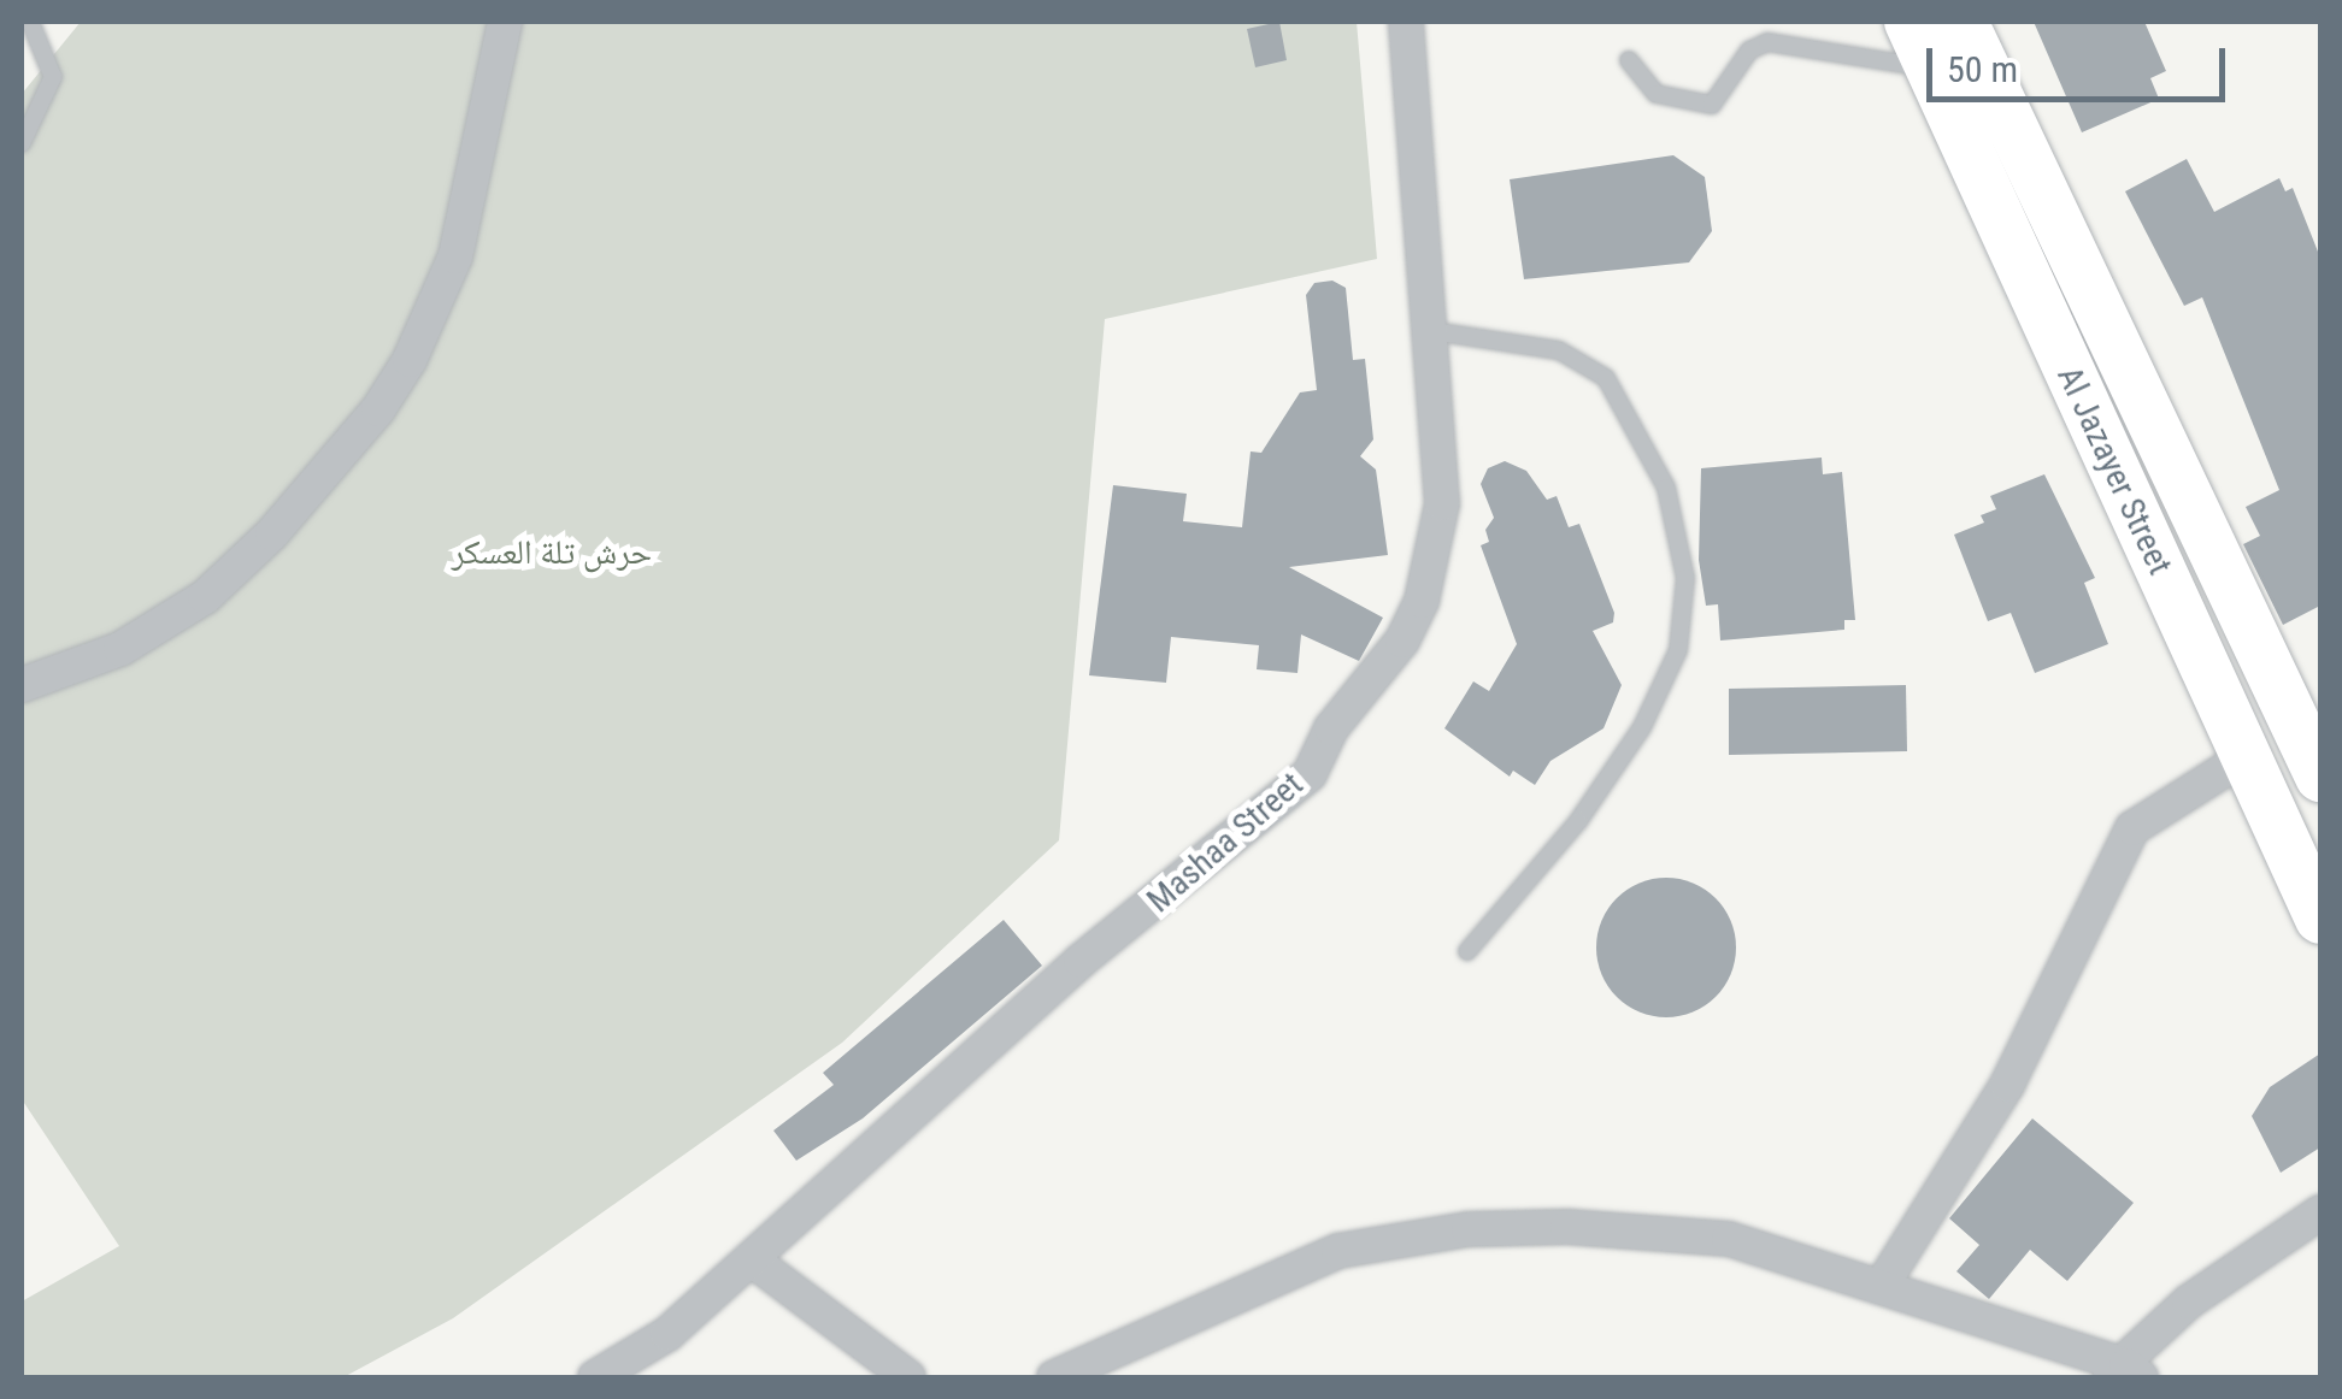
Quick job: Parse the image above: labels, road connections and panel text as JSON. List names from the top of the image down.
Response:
{
  "streets": {
    "main road": ["Al Jazayer Street"],
    "street": ["Mashaa Street"]
  },
  "parks": ["حرش تلة العسكر"],
  "scale_bar": "50 m"
}
